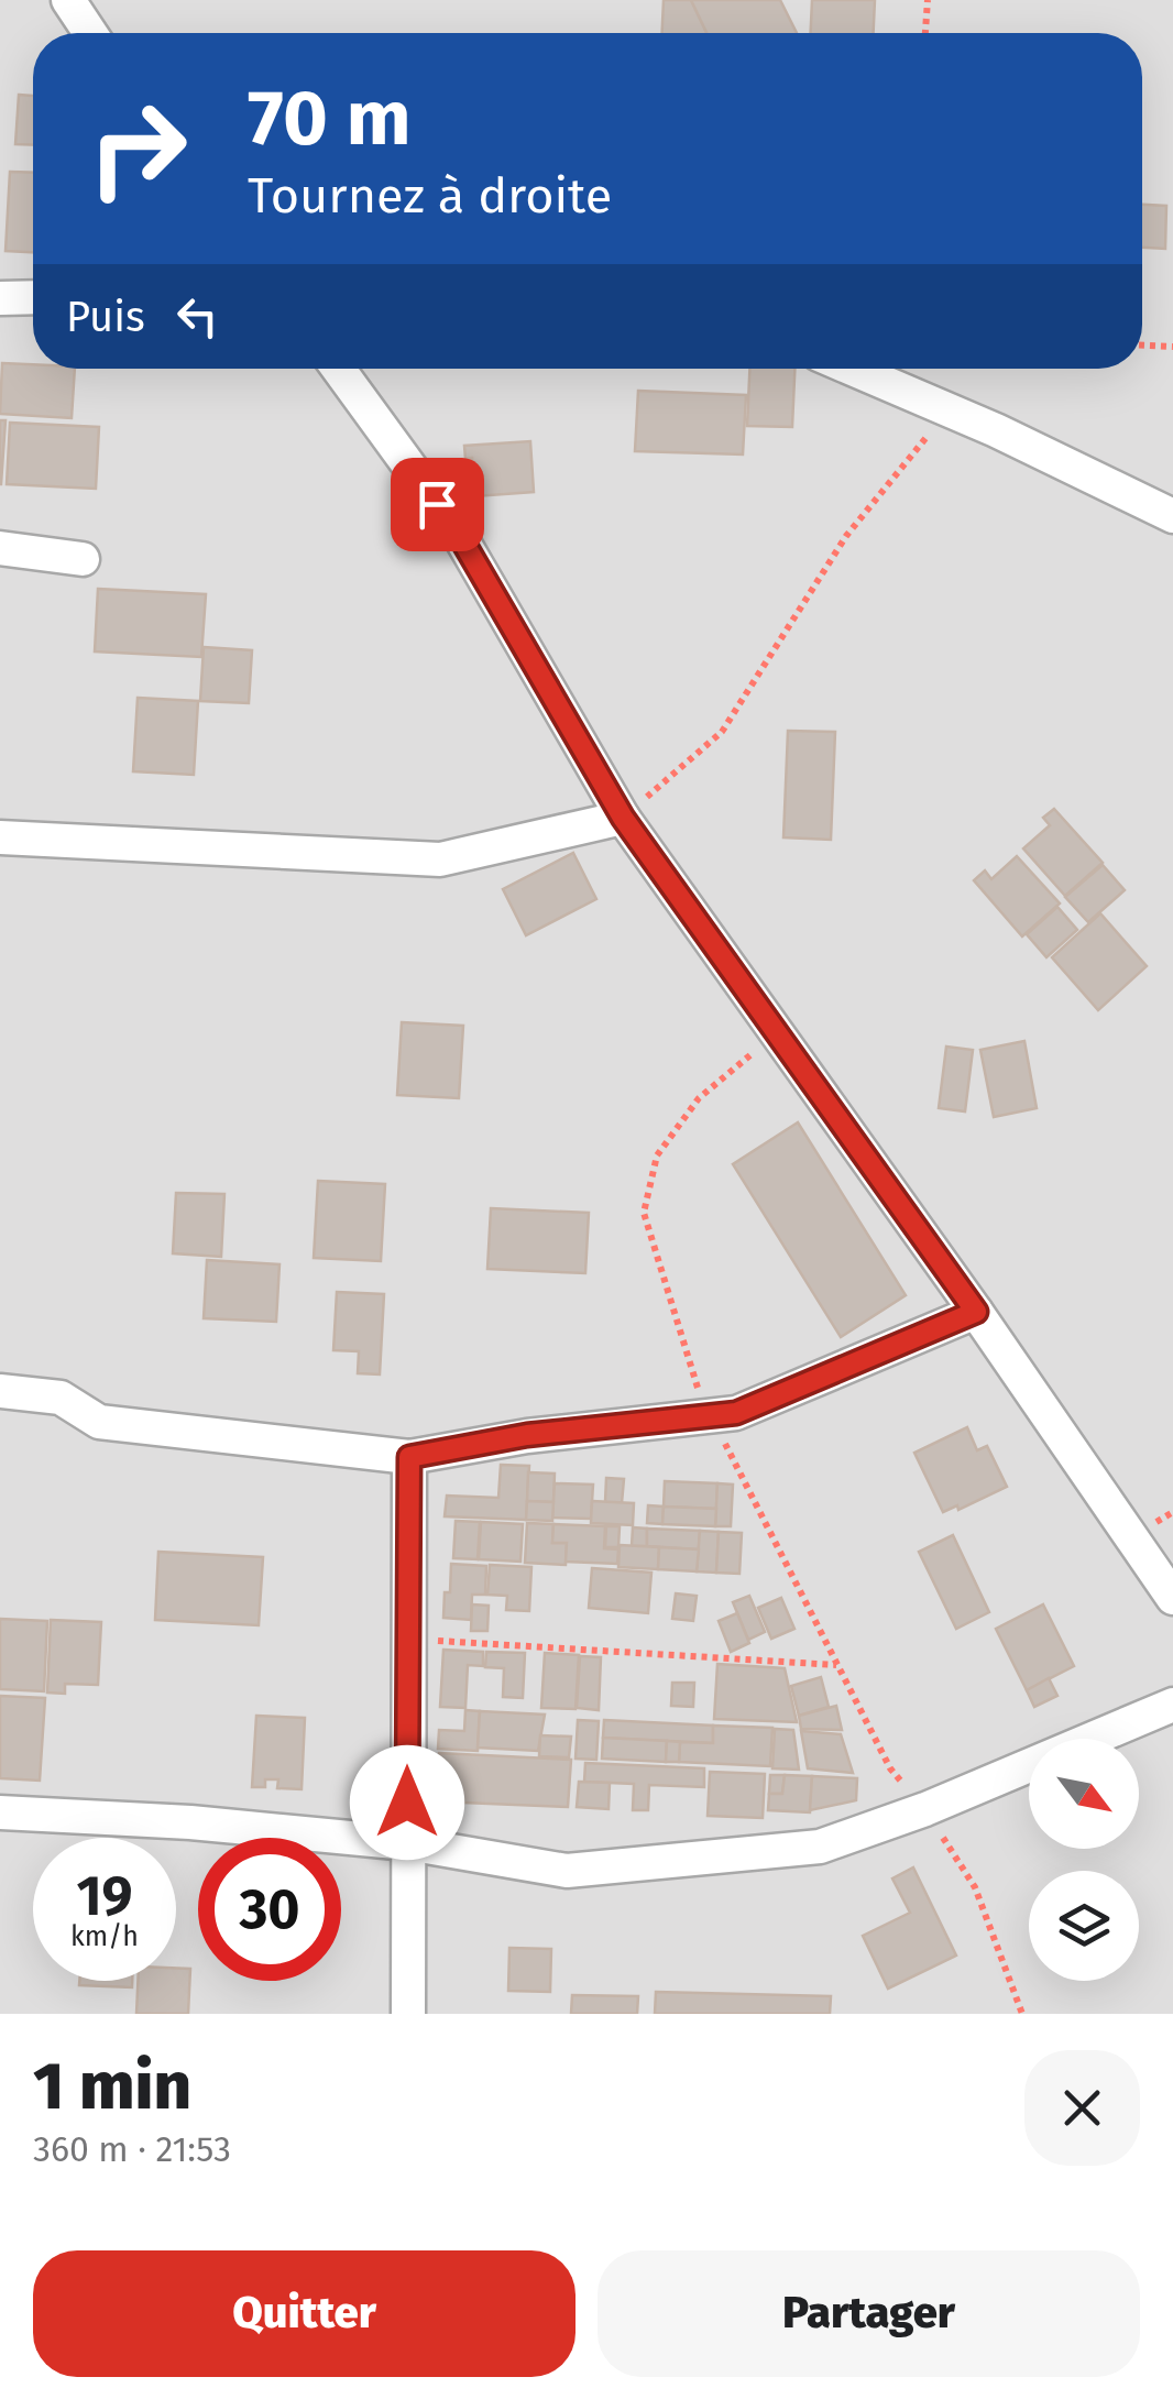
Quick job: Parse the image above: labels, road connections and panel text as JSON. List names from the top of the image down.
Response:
{
  "north": "bottom right",
  "page": {
    "turn": ["70 m", "Tournez à droite"],
    "then": "Puis",
    "speed": "19 km/h",
    "limit": "30",
    "heading": ["1 min", "360 m · 21:53"],
    "buttons": ["Quitter", "Partager"]
  }
}
